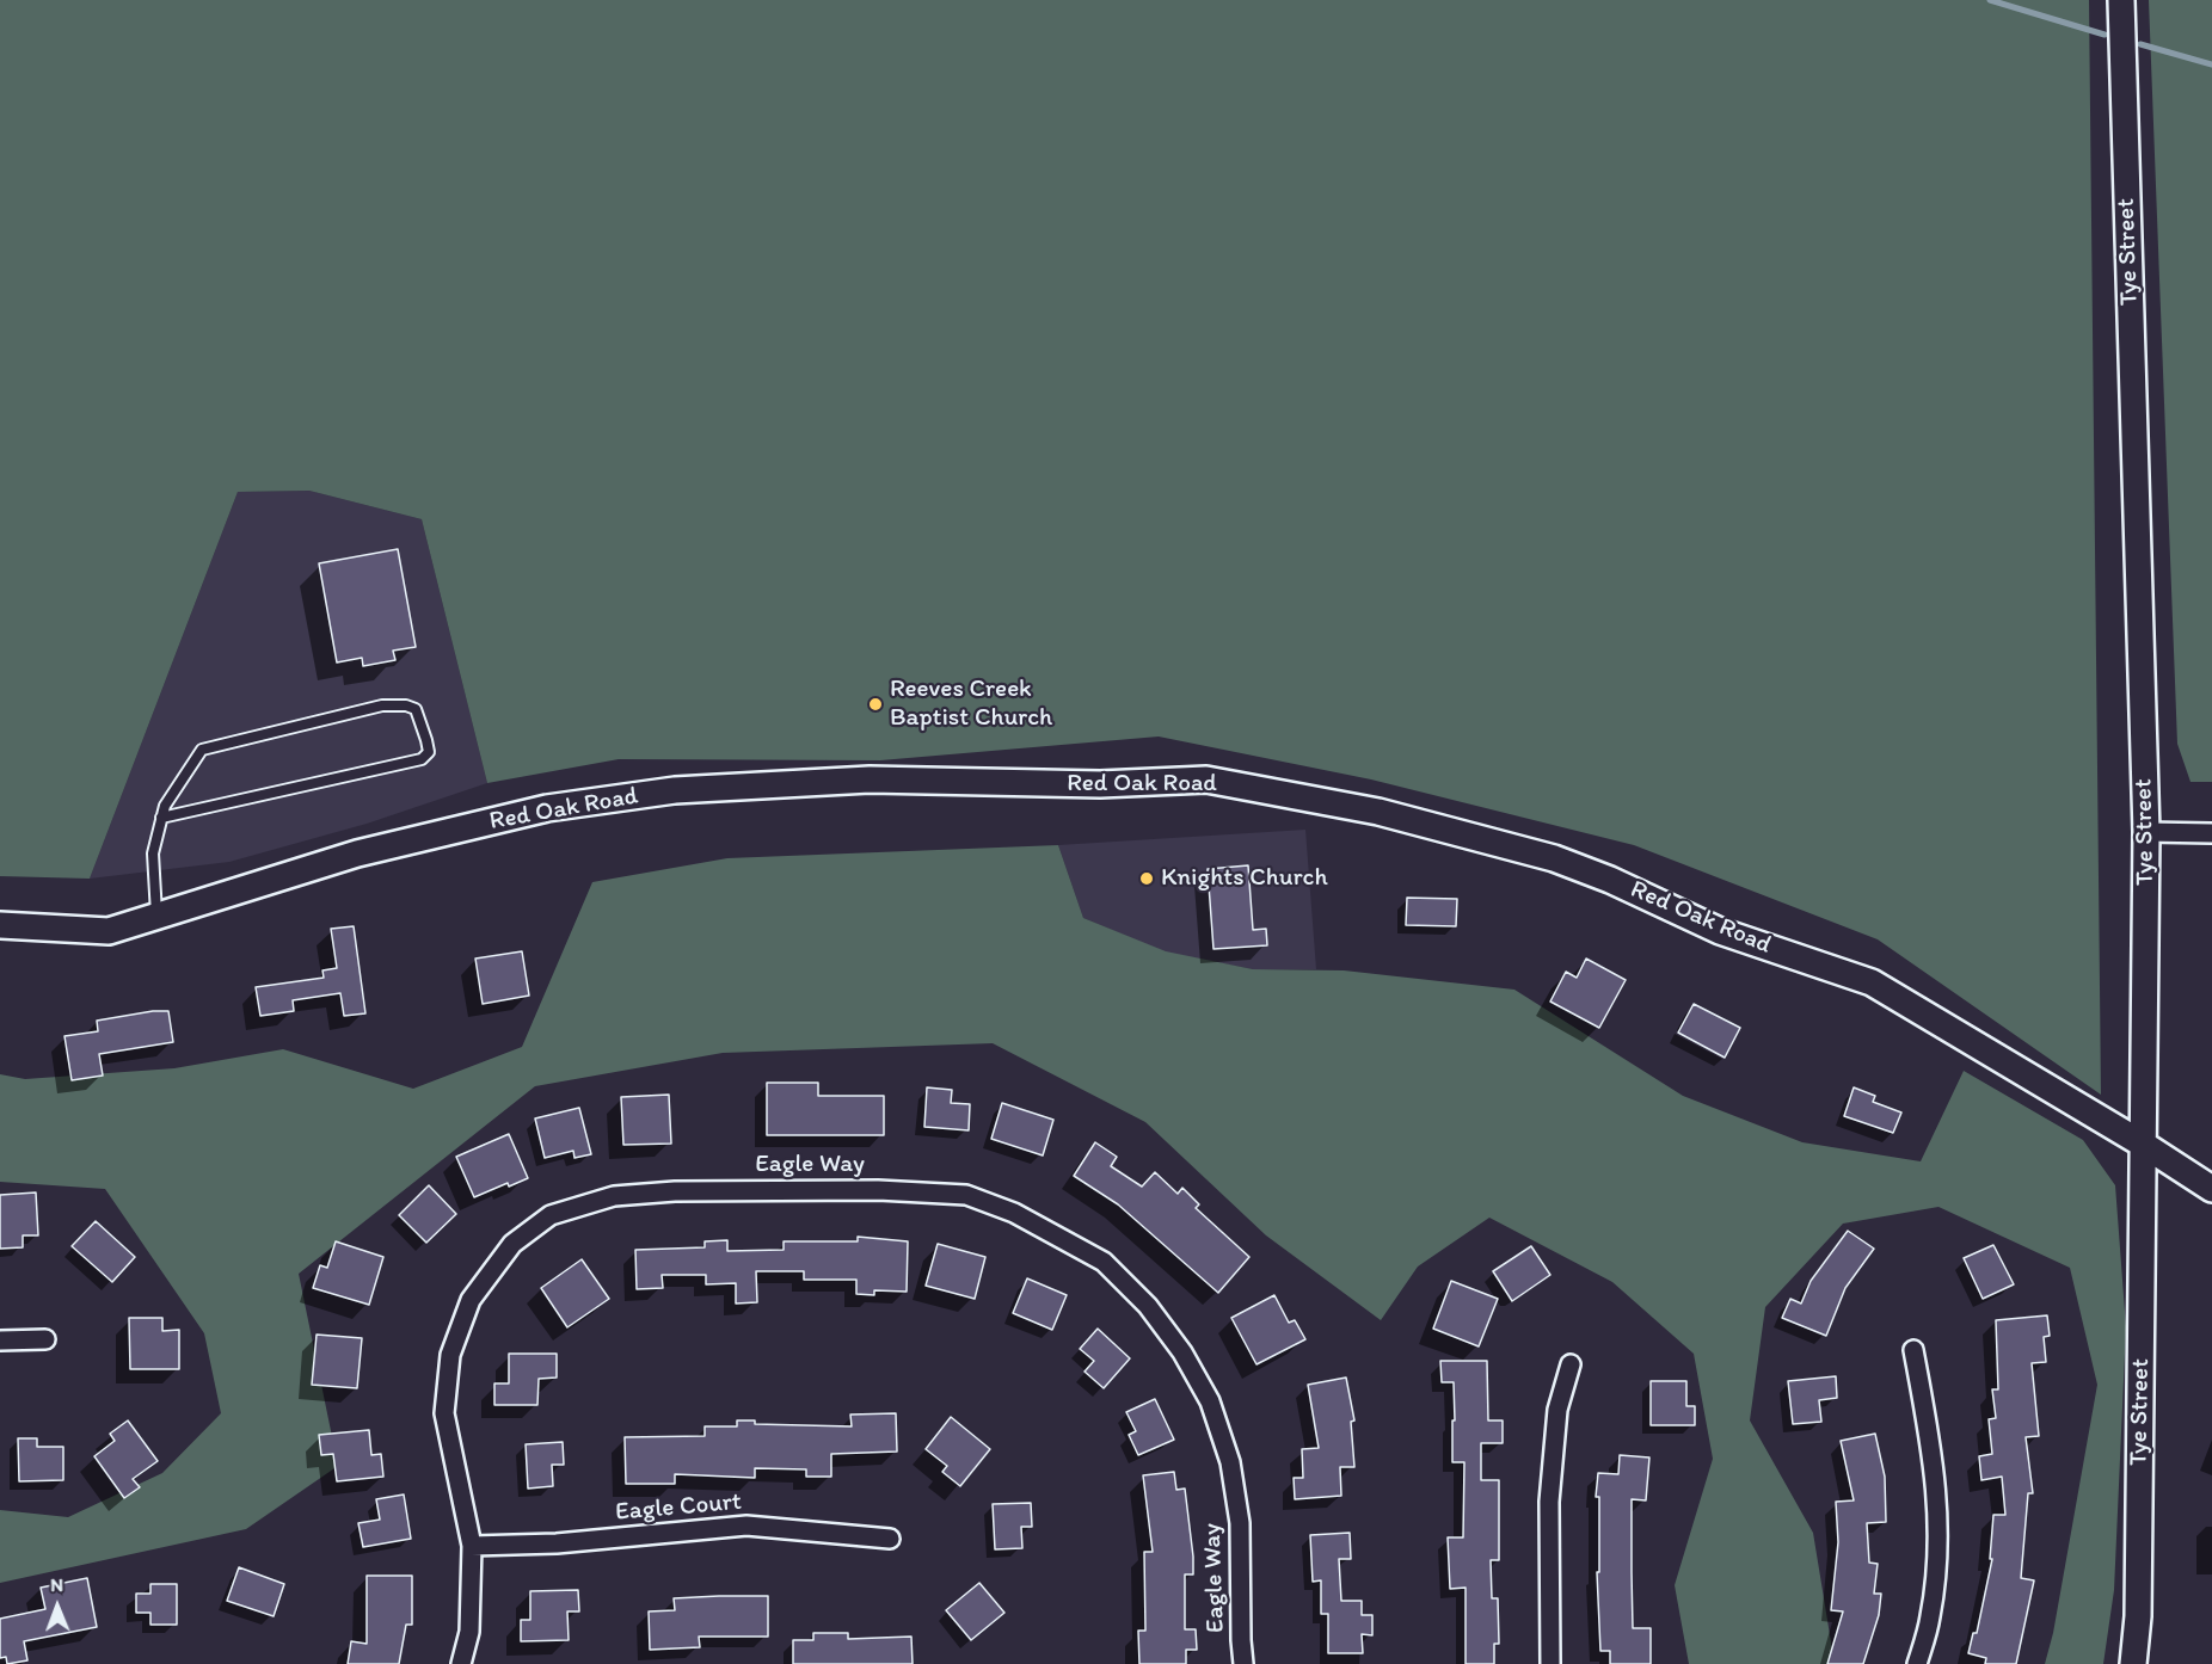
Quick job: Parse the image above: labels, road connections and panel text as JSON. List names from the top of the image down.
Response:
{
  "streets": {
    "street": [
      "Tye Street",
      "Red Oak Road",
      "Eagle Way",
      "Eagle Court"
    ]
  },
  "crossings": [
    ["Tye Street", "Red Oak Road"],
    ["Eagle Way", "Eagle Court"]
  ],
  "places": ["Reeves Creek Baptist Church", "Knights Church"],
  "north": "top"
}
